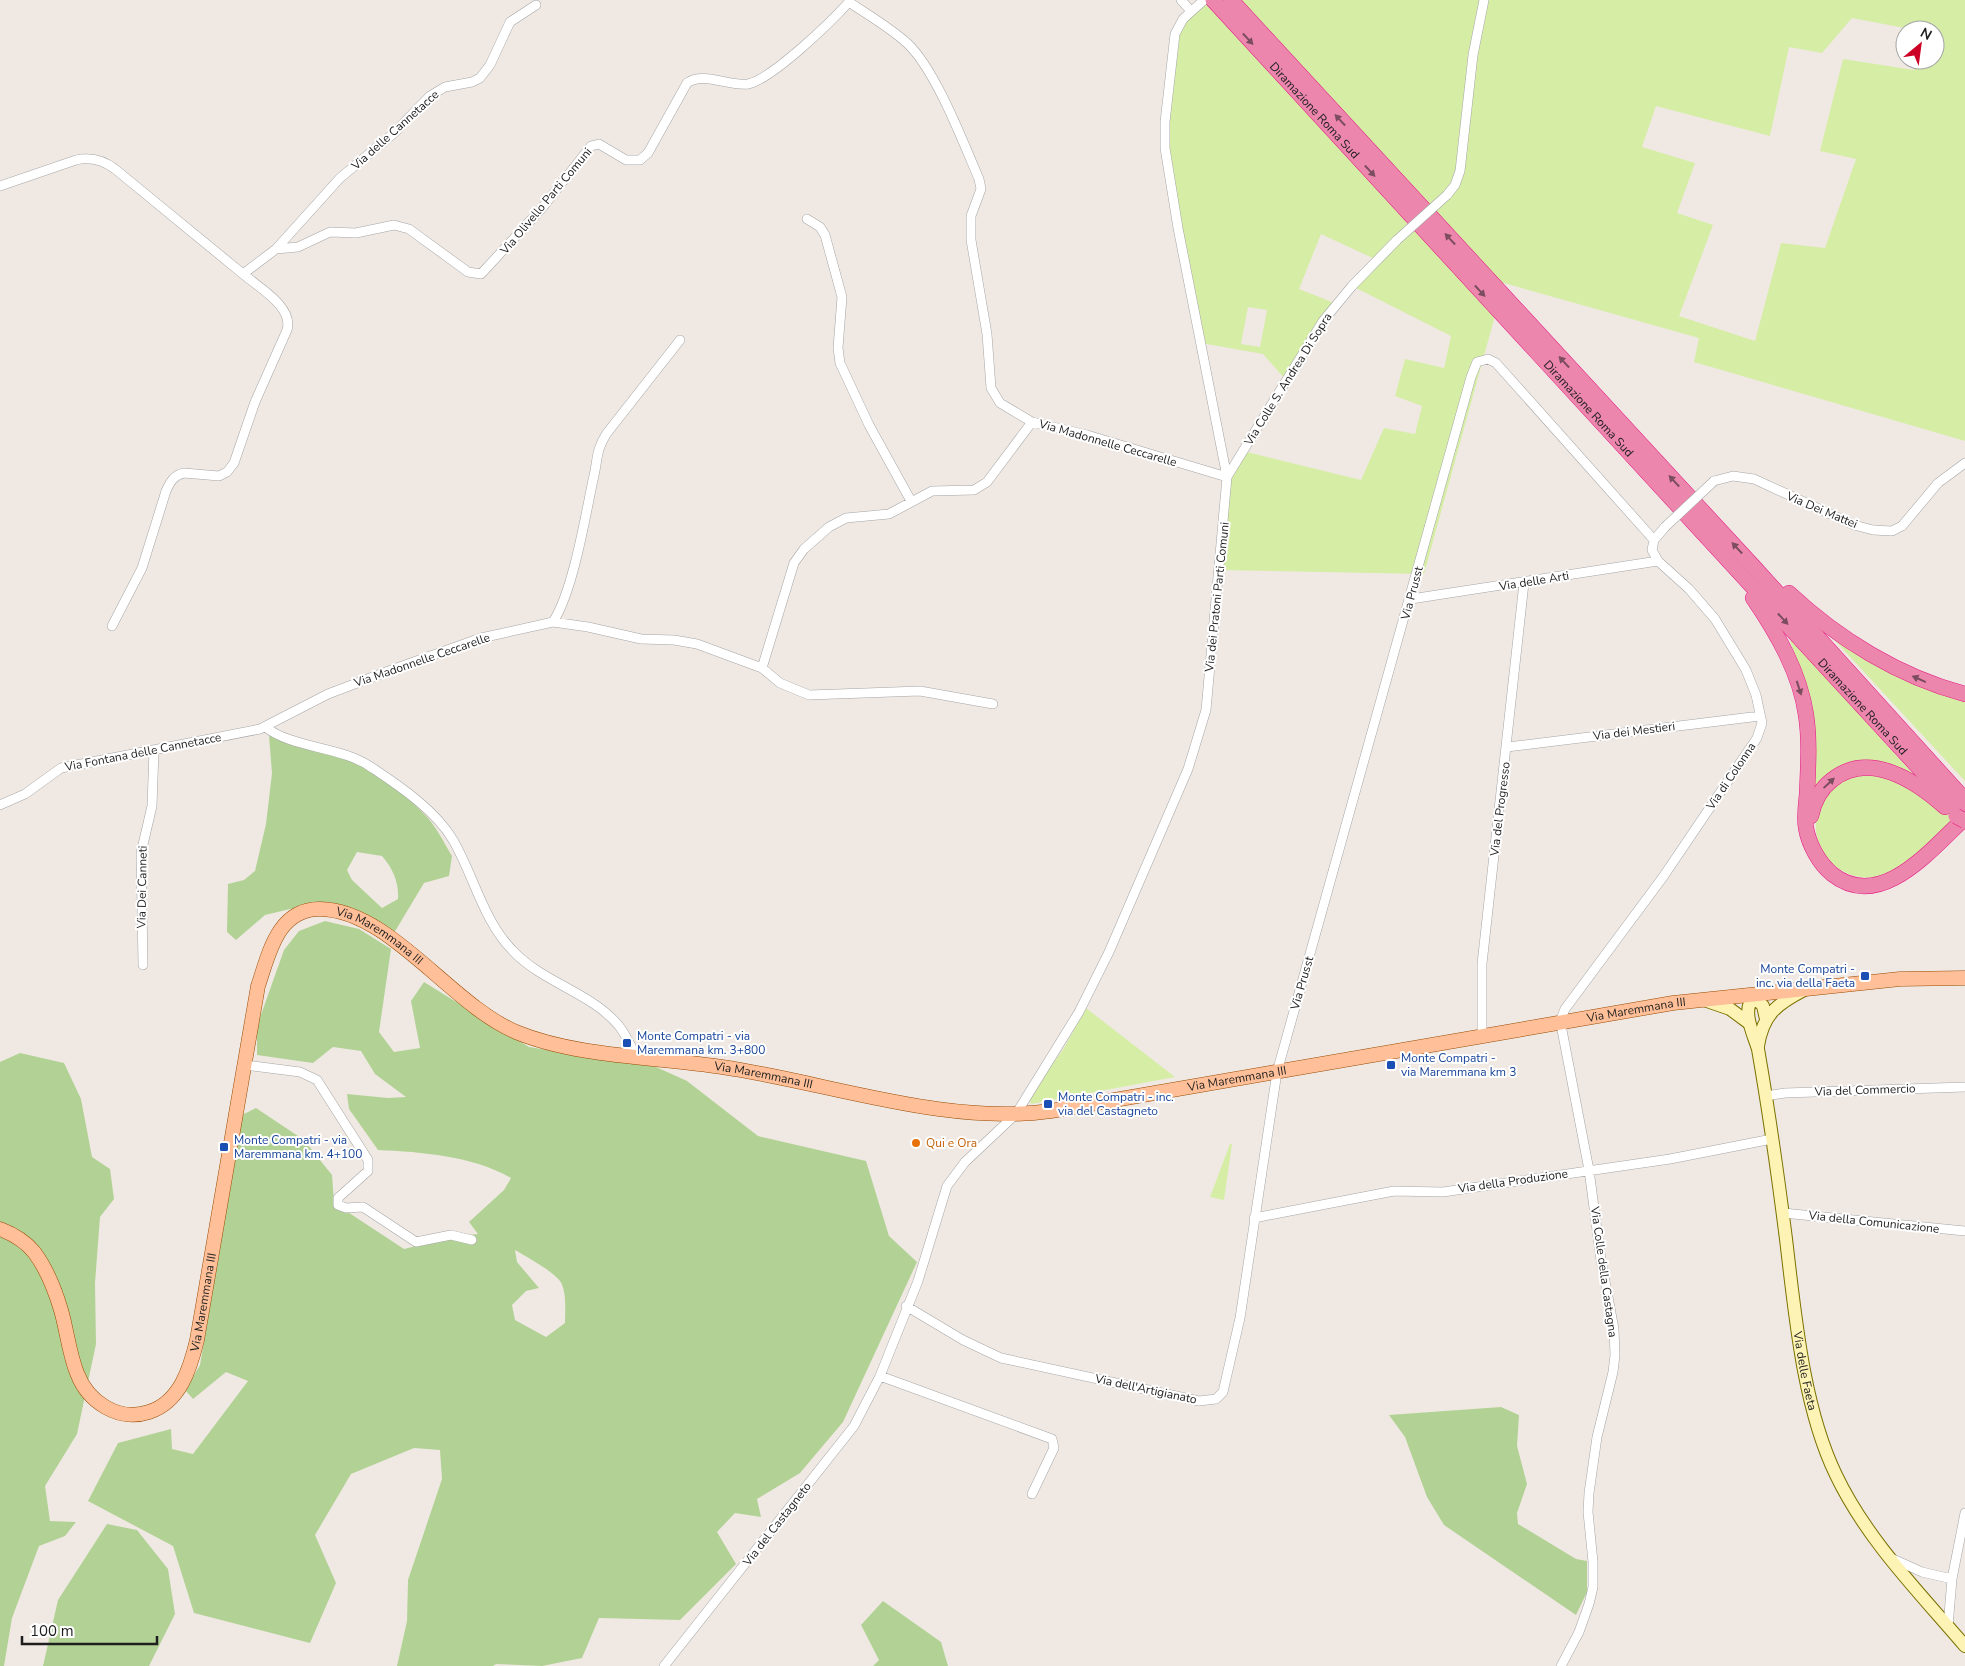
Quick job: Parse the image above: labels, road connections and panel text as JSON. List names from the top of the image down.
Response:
{
  "streets": {
    "highway": ["Diramazione Roma Sud"],
    "main road": ["Via Maremmana III"],
    "street": [
      "Via delle Cannetacce",
      "Via Olivello Parti Comuni",
      "Via Colle S. Andrea Di Sopra",
      "Via Madonnelle Ceccarelle",
      "Via Dei Mattei",
      "Via delle Arti",
      "Via Prusst",
      "Via dei Pratoni Parti Comuni",
      "Via dei Mestieri",
      "Via Fontana delle Cannetacce",
      "Via di Colonna",
      "Via del Progresso",
      "Via Dei Canneti",
      "Via del Commercio",
      "Via della Produzione",
      "Via della Comunicazione",
      "Via Colle della Castagna",
      "Via delle Faeta",
      "Via dell'Artigianato",
      "Via del Castagneto"
    ]
  },
  "crossings": [
    ["Diramazione Roma Sud", "Via dei Pratoni Parti Comuni"],
    ["Via delle Cannetacce", "Via Olivello Parti Comuni"],
    ["Via Olivello Parti Comuni", "Via Madonnelle Ceccarelle"],
    ["Via Colle S. Andrea Di Sopra", "Via Madonnelle Ceccarelle"],
    ["Via Colle S. Andrea Di Sopra", "Via dei Pratoni Parti Comuni"],
    ["Via Madonnelle Ceccarelle", "Via dei Pratoni Parti Comuni"],
    ["Via Madonnelle Ceccarelle", "Via Fontana delle Cannetacce"],
    ["Via Dei Mattei", "Via Prusst"],
    ["Via delle Arti", "Via Prusst"],
    ["Via delle Arti", "Via di Colonna"],
    ["Via delle Arti", "Via del Progresso"],
    ["Via Prusst", "Via Maremmana III"],
    ["Via Prusst", "Via dell'Artigianato"],
    ["Via dei Pratoni Parti Comuni", "Via Maremmana III"],
    ["Via dei Pratoni Parti Comuni", "Via del Castagneto"],
    ["Via dei Mestieri", "Via di Colonna"],
    ["Via dei Mestieri", "Via del Progresso"],
    ["Via Fontana delle Cannetacce", "Via Dei Canneti"],
    ["Via di Colonna", "Via Maremmana III"],
    ["Via di Colonna", "Via Colle della Castagna"],
    ["Via del Progresso", "Via Maremmana III"],
    ["Via Maremmana III", "Via Colle della Castagna"],
    ["Via Maremmana III", "Via dell'Artigianato"],
    ["Via Maremmana III", "Via del Castagneto"],
    ["Via del Commercio", "Via delle Faeta"],
    ["Via della Produzione", "Via Colle della Castagna"],
    ["Via della Produzione", "Via delle Faeta"],
    ["Via della Produzione", "Via dell'Artigianato"],
    ["Via della Comunicazione", "Via delle Faeta"],
    ["Via dell'Artigianato", "Via del Castagneto"]
  ],
  "places": {
    "transit": [
      "Monte Compatri - inc. via della Faeta",
      "Monte Compatri - via Maremmana km. 3+800",
      "Monte Compatri - via Maremmana km 3",
      "Monte Compatri - inc. via del Castagneto",
      "Monte Compatri - via Maremmana km. 4+100"
    ],
    "other": ["Qui e Ora"]
  },
  "scale_bar": "100 m",
  "north": "top right"
}
